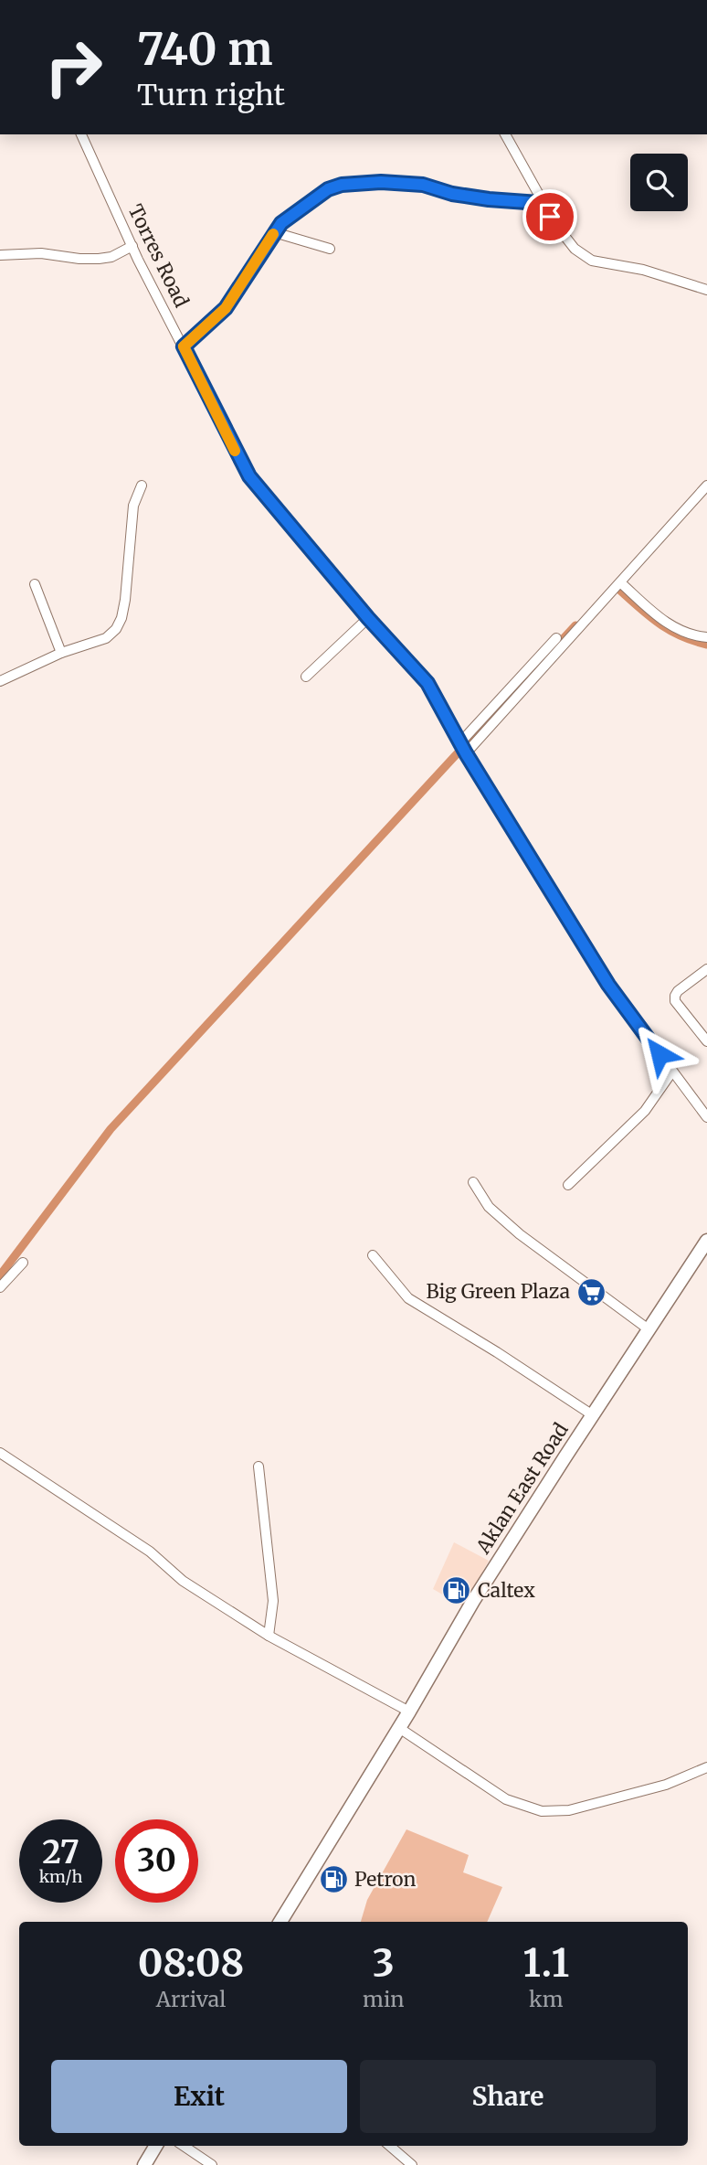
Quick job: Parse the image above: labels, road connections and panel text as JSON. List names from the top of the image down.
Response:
{
  "streets": {
    "main road": ["Aklan East Road"],
    "street": ["Torres Road"]
  },
  "places": {
    "supermarket": ["Big Green Plaza"],
    "fuel station": ["Caltex", "Petron"]
  },
  "page": {
    "turn": ["740 m", "Turn right"],
    "speed": "27 km/h",
    "limit": "30",
    "eta": [
      "08:08",
      "Arrival",
      "3",
      "min",
      "1.1",
      "km"
    ],
    "buttons": ["Exit", "Share"]
  }
}
